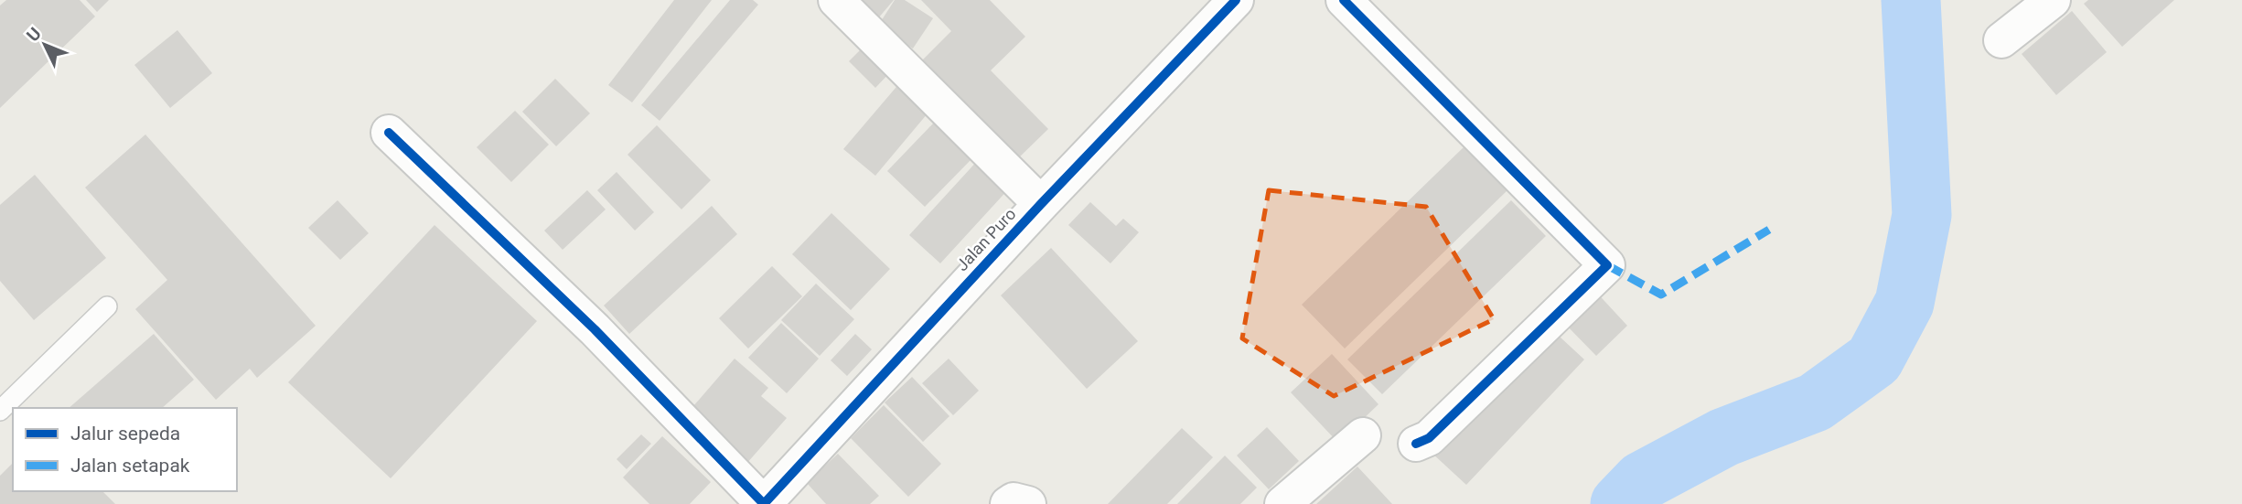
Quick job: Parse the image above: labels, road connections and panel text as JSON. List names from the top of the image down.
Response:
{
  "streets": {
    "street": ["Jalan Puro"]
  },
  "legend": ["Jalur sepeda", "Jalan setapak"],
  "north": "top left"
}
